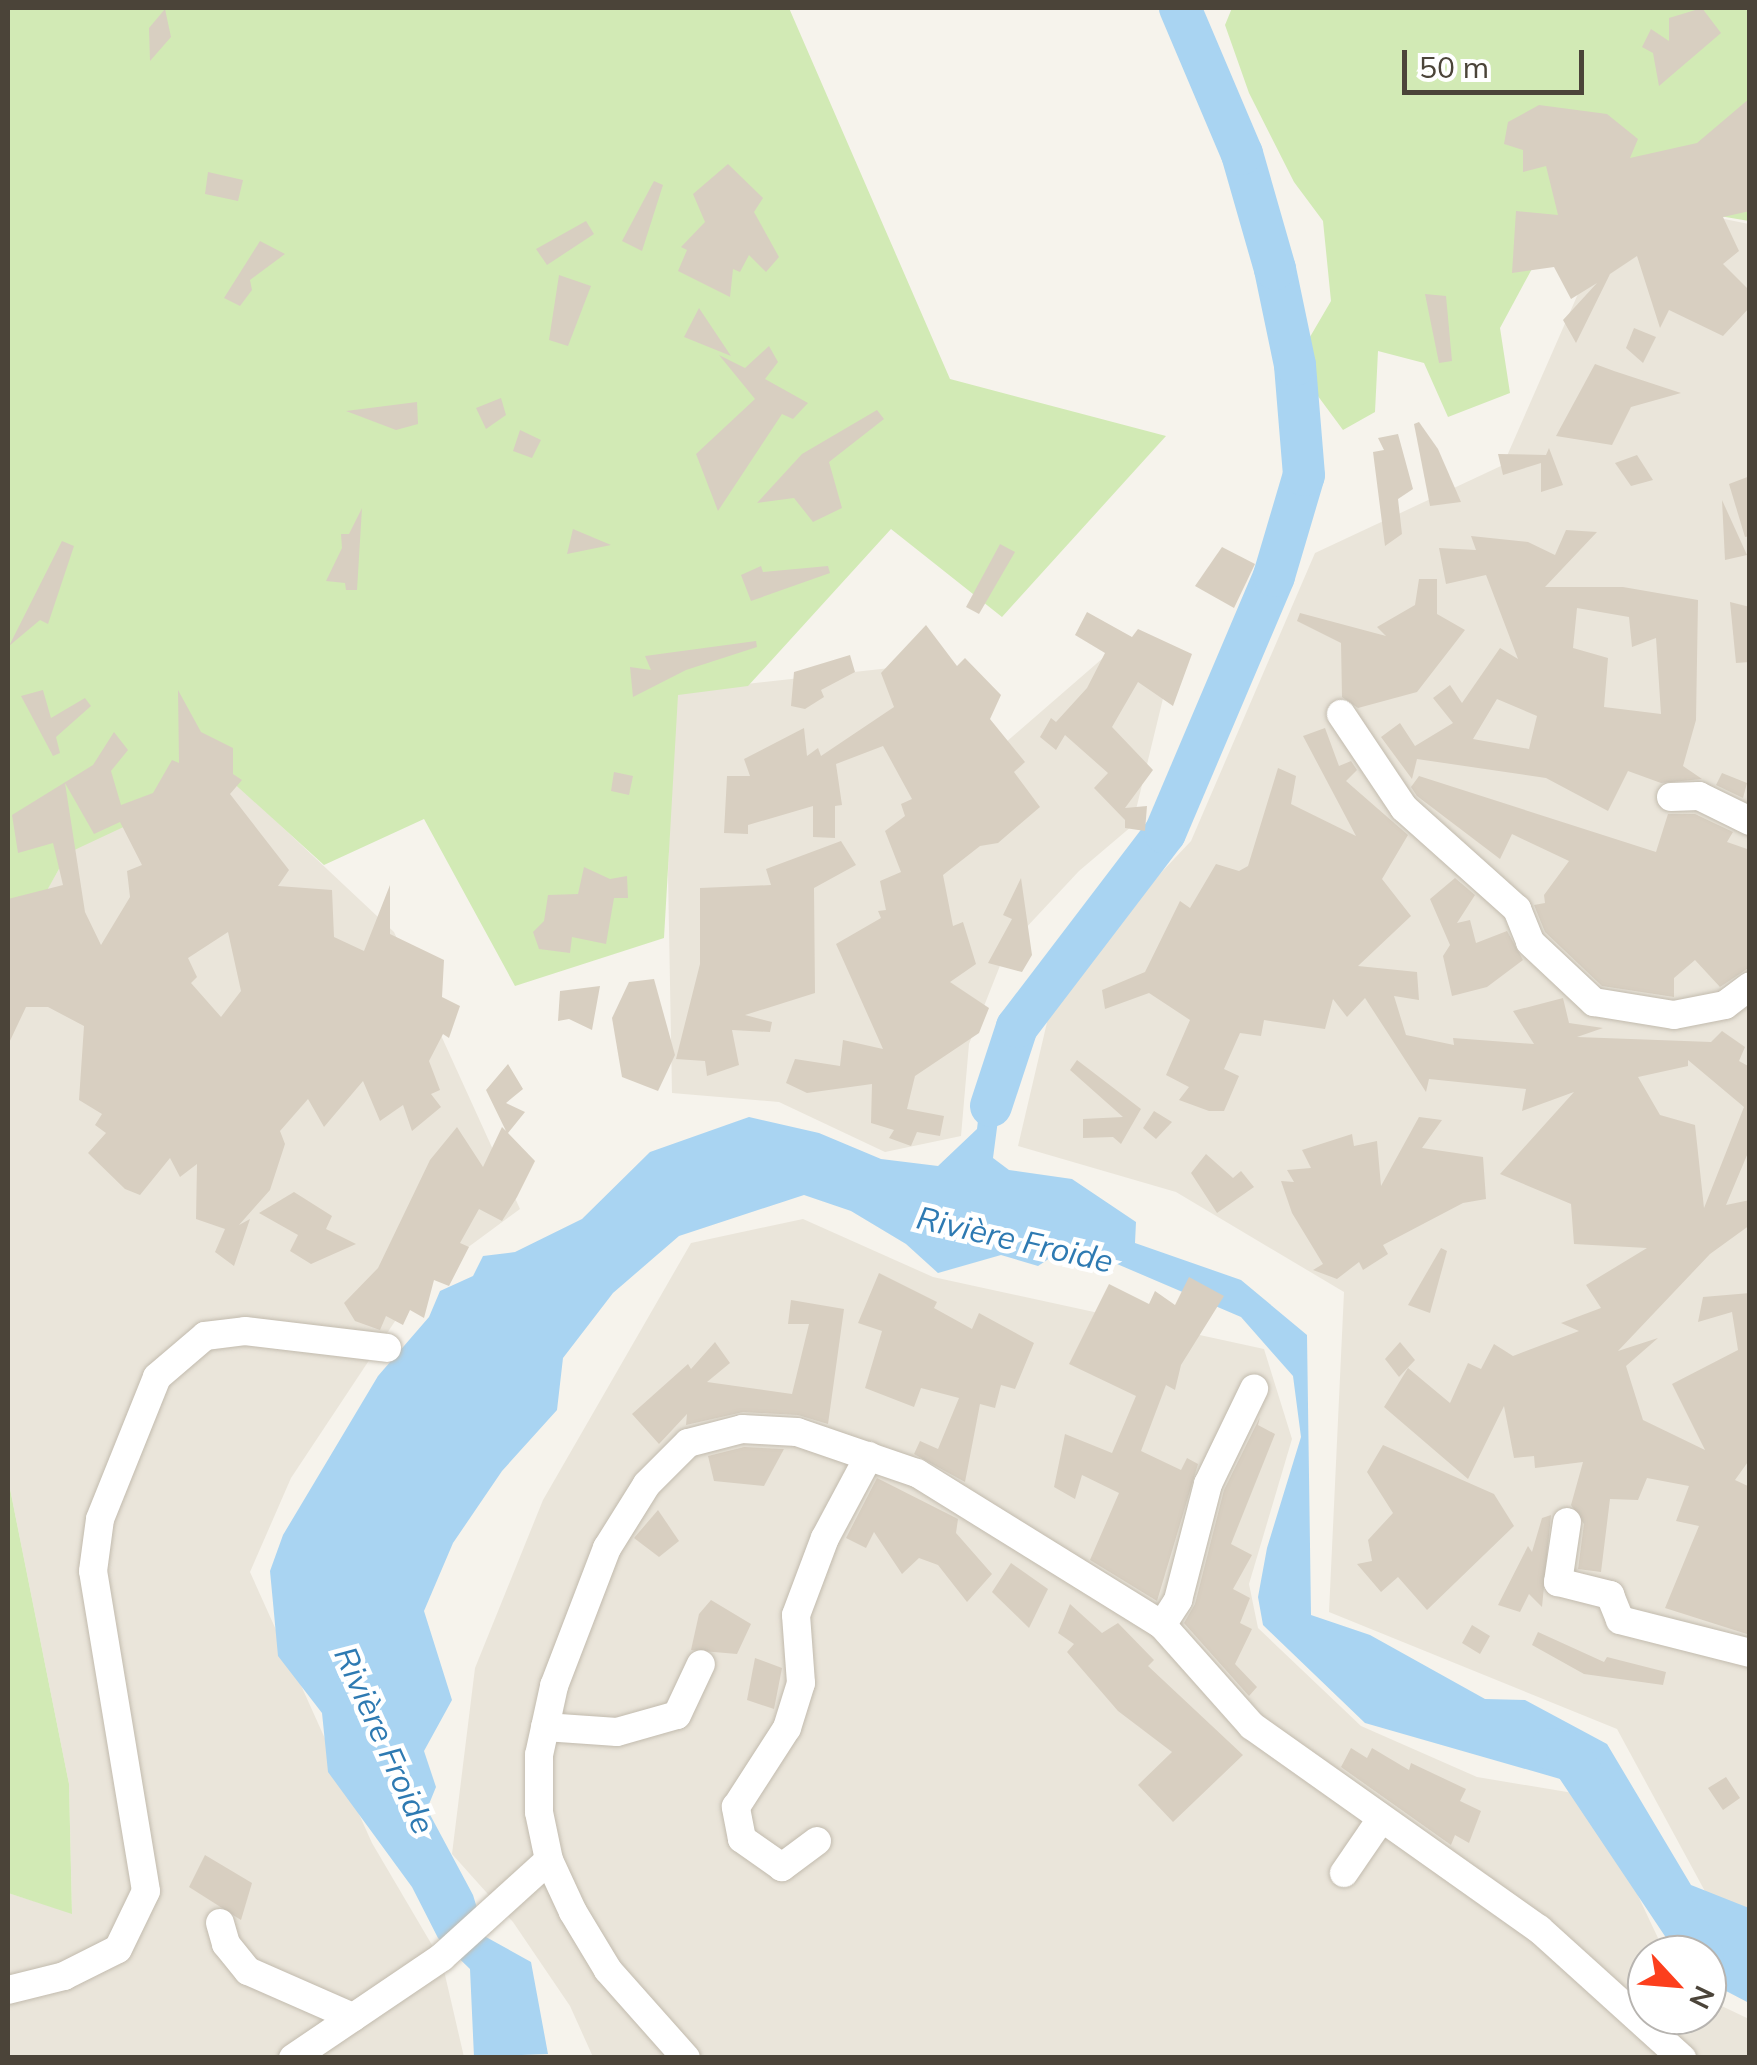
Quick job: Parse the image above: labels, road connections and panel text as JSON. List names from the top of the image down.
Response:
{
  "water": ["Rivière Froide"],
  "scale_bar": "50 m",
  "north": "bottom right"
}
